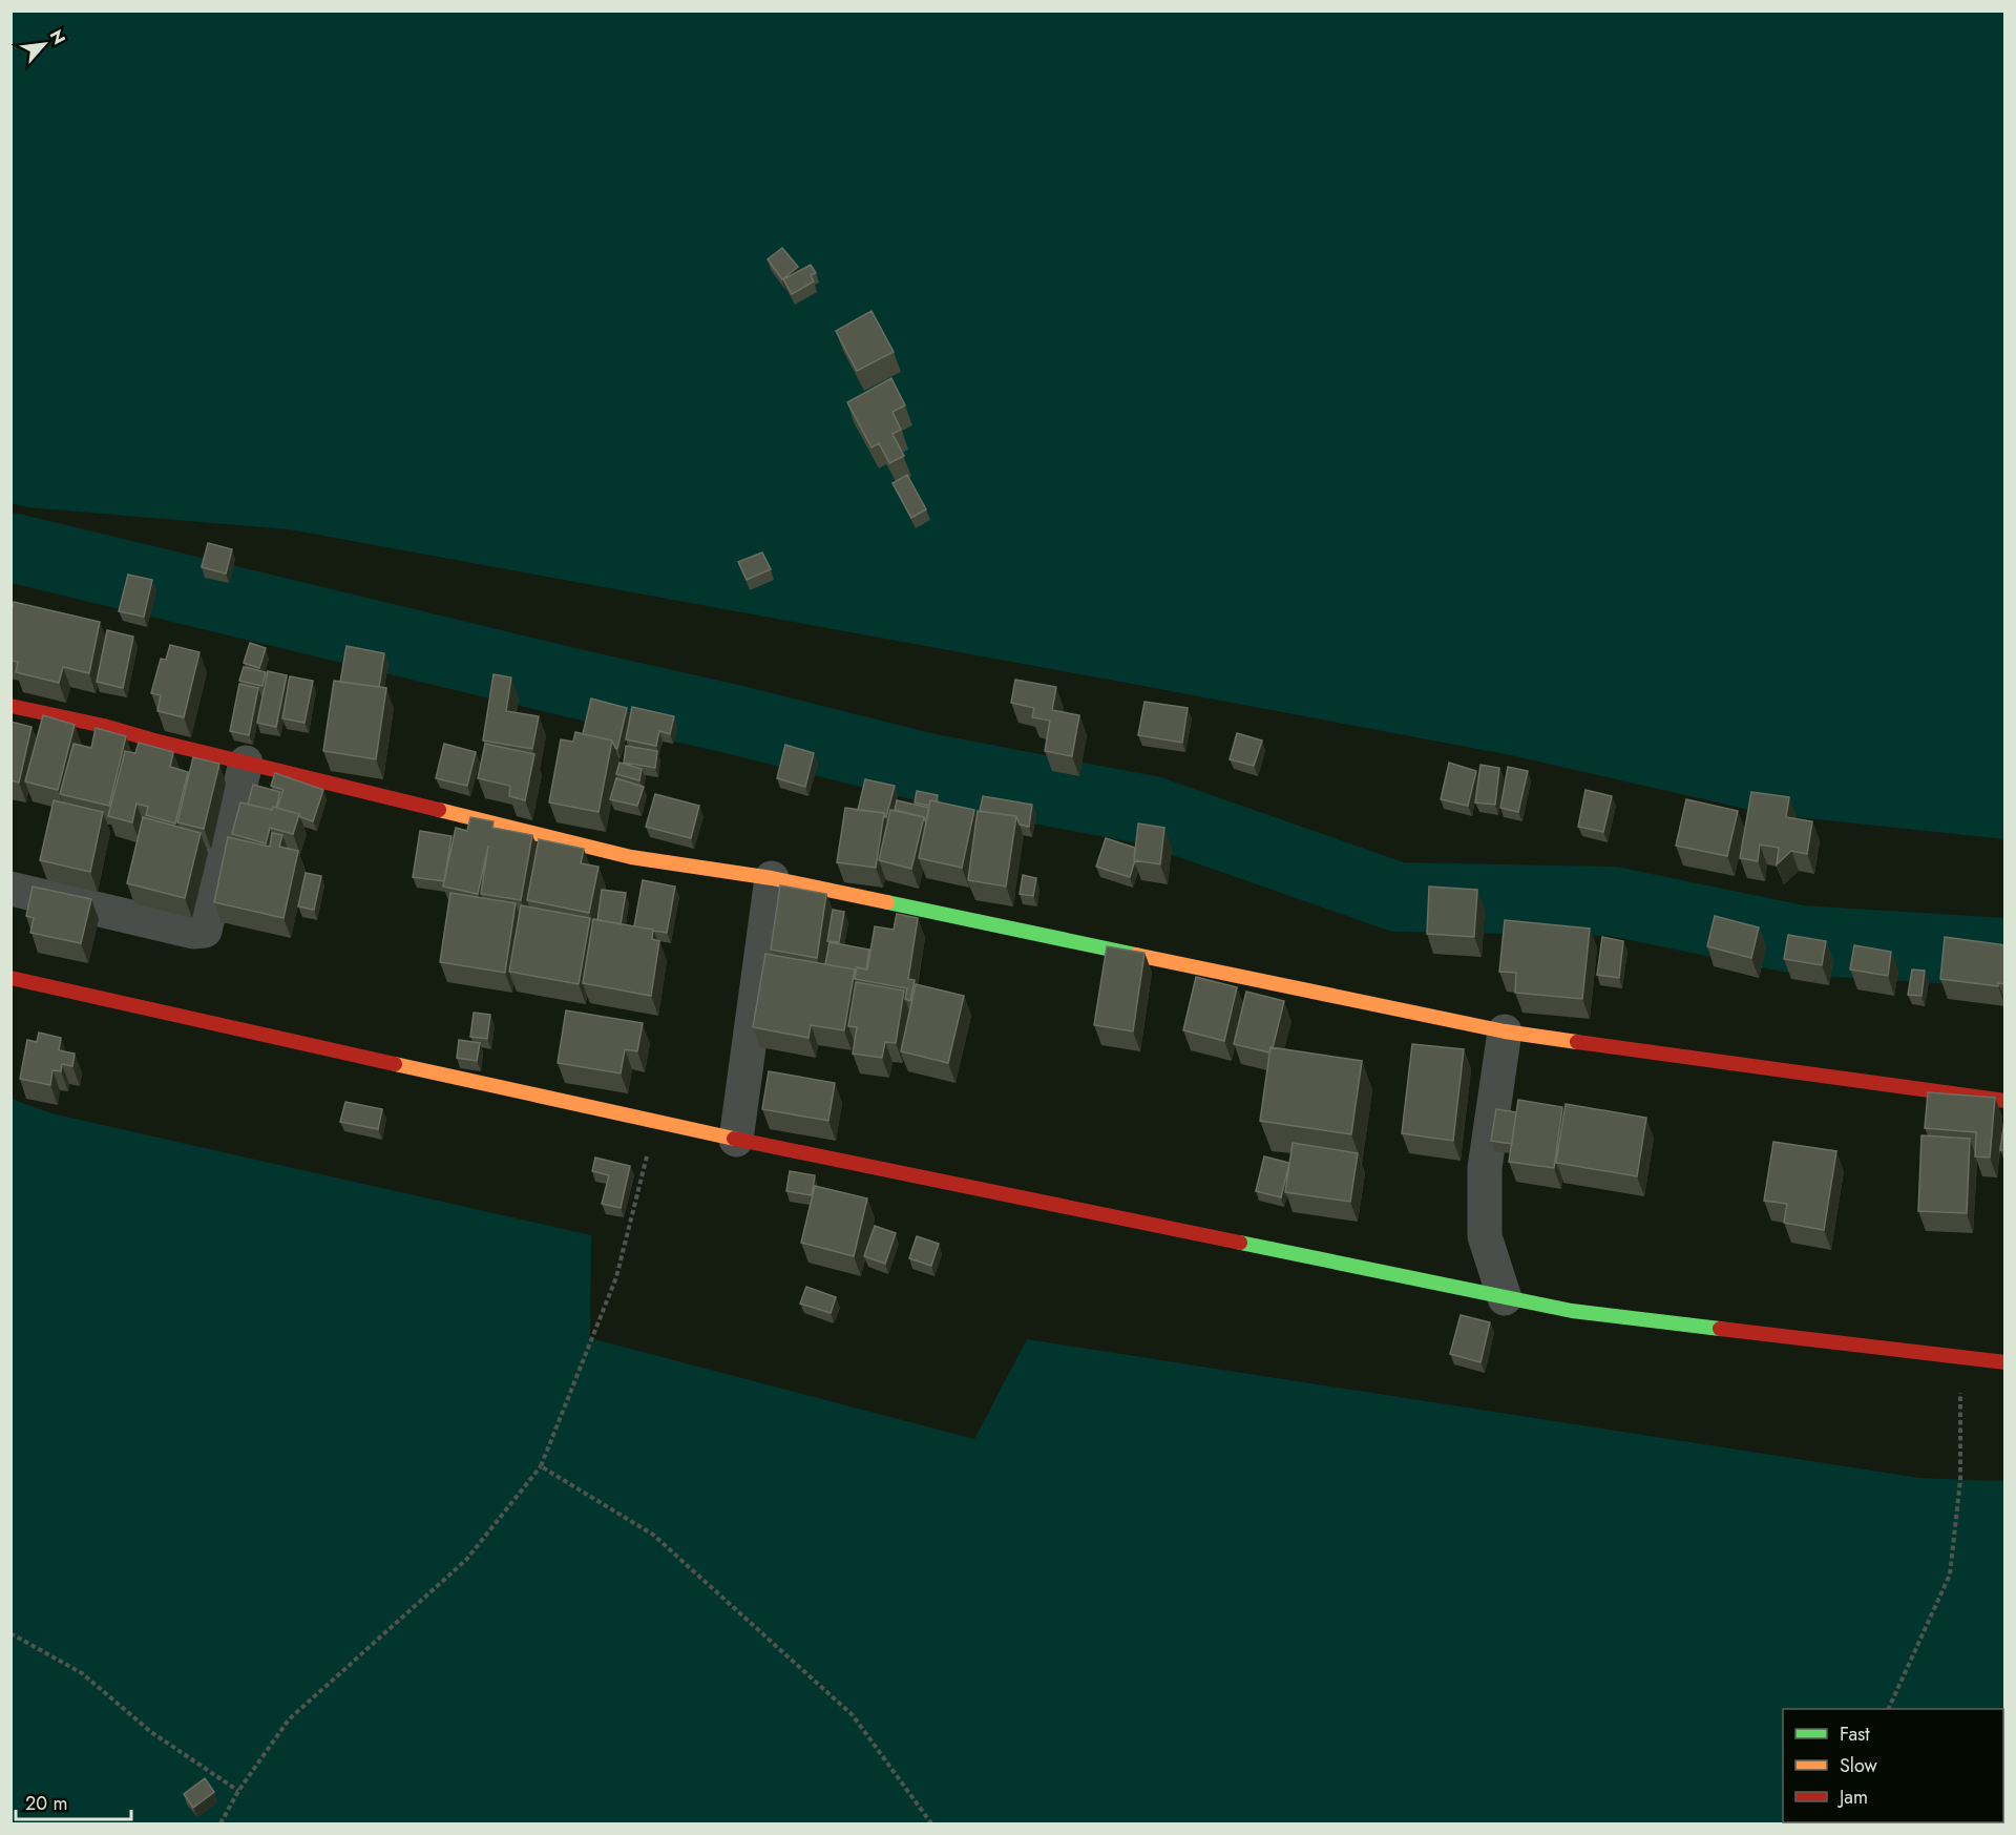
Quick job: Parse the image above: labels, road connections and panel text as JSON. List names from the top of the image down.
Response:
{
  "legend": ["Fast", "Slow", "Jam"],
  "scale_bar": "20 m",
  "north": "top right"
}
